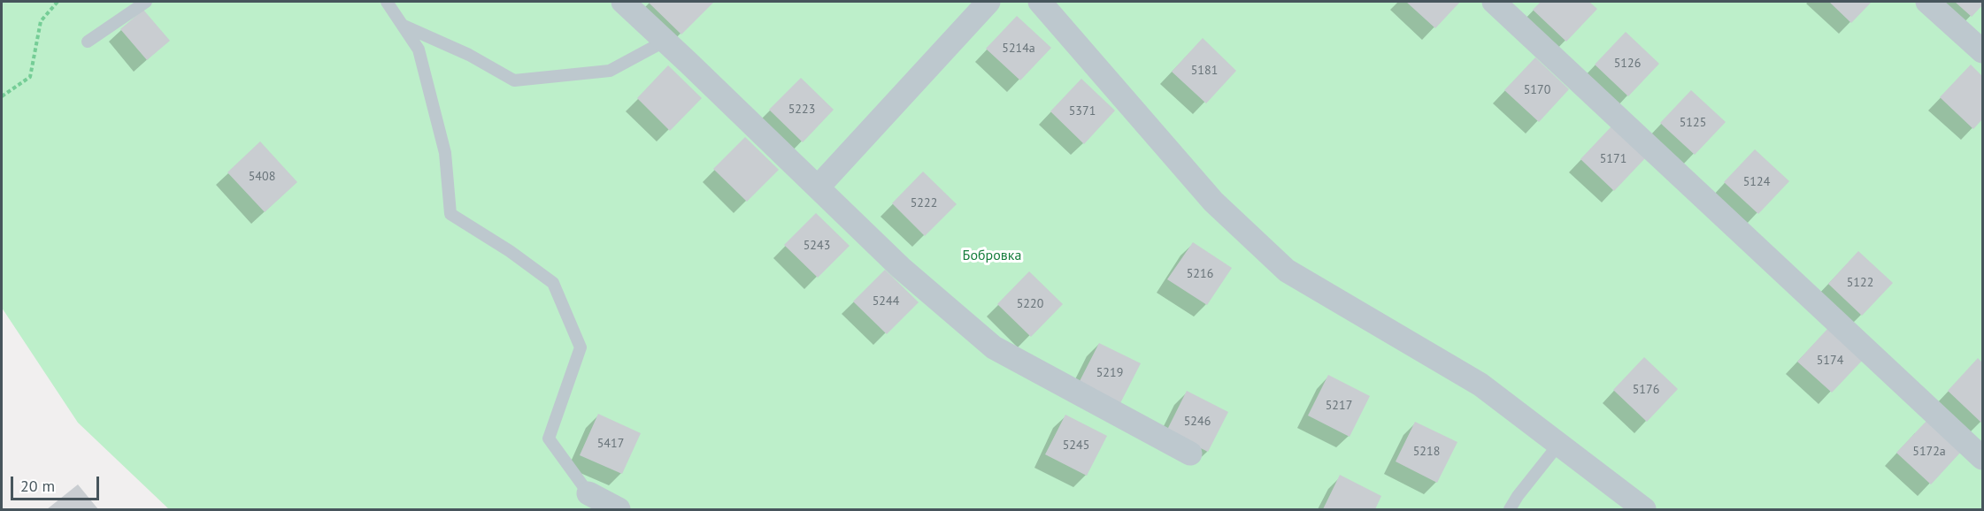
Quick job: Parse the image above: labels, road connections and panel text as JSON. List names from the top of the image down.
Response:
{
  "parks": ["Бобровка"],
  "house_numbers": [
    "5214а",
    "5126",
    "5181",
    "5170",
    "5223",
    "5371",
    "5125",
    "5171",
    "5408",
    "5124",
    "5222",
    "5243",
    "5216",
    "5122",
    "5244",
    "5220",
    "5174",
    "5219",
    "5176",
    "5217",
    "5246",
    "5417",
    "5245",
    "5218",
    "5172а"
  ],
  "scale_bar": "20 m"
}
